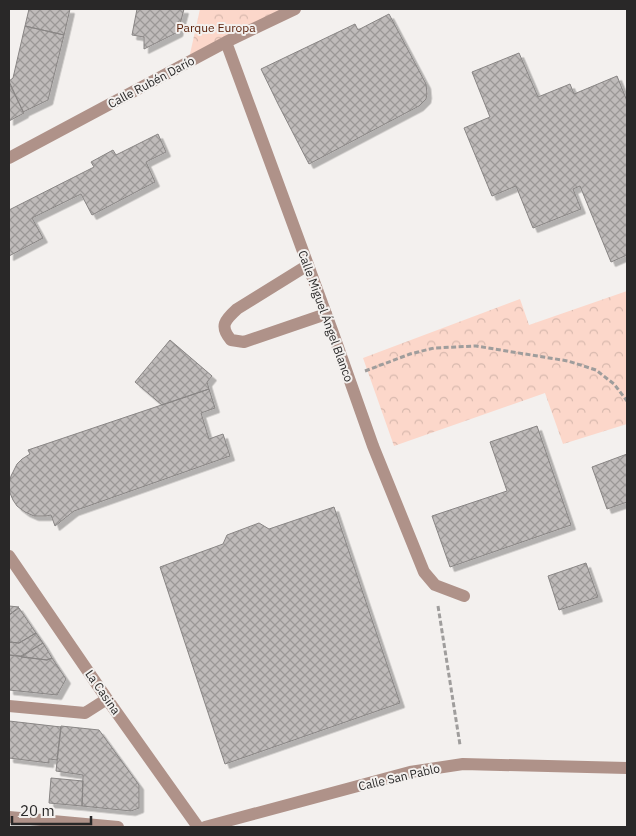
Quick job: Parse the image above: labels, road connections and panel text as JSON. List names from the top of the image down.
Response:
{
  "streets": {
    "street": [
      "Calle Rubén Darío",
      "Calle Miguel Ángel Blanco",
      "La Casina",
      "Calle San Pablo"
    ]
  },
  "crossings": [
    ["Calle Rubén Darío", "Calle Miguel Ángel Blanco"]
  ],
  "parks": ["Parque Europa"],
  "scale_bar": "20 m"
}
